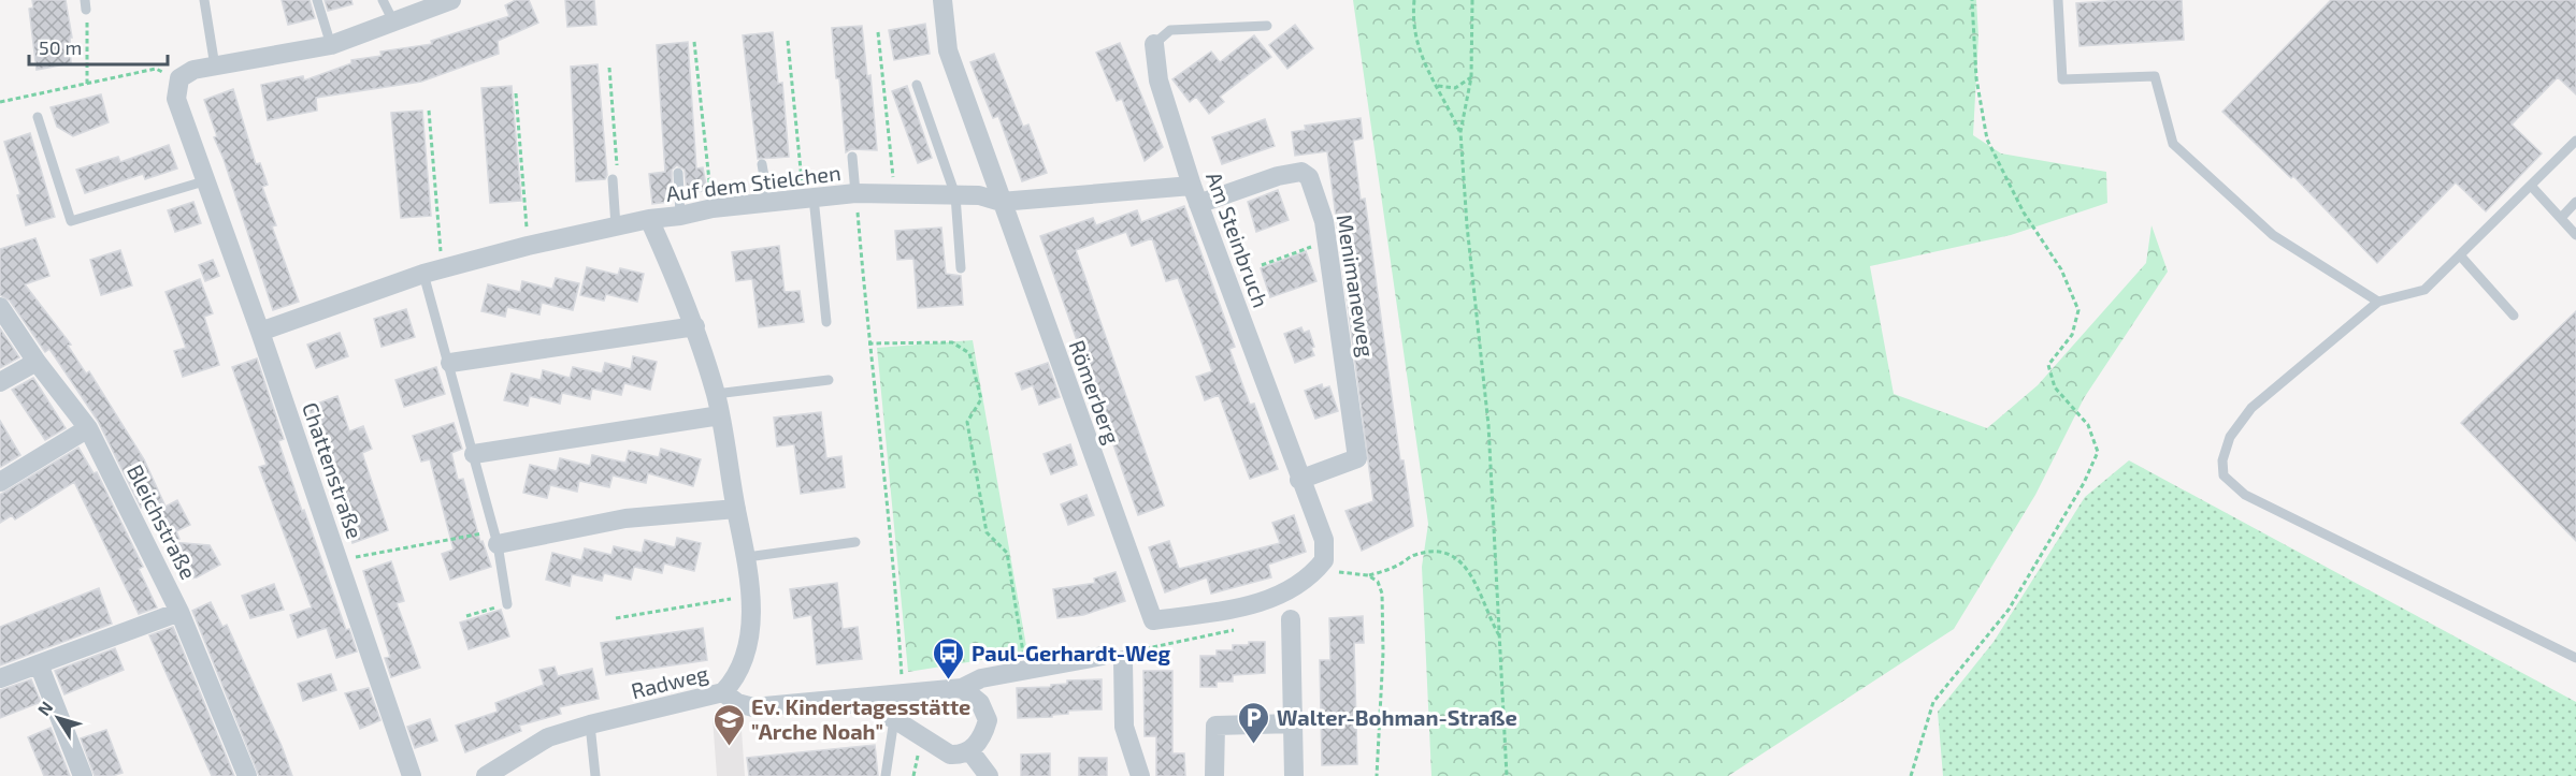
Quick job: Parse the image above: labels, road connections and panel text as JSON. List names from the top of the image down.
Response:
{
  "streets": {
    "street": [
      "Auf dem Stielchen",
      "Am Steinbruch",
      "Menimaneweg",
      "Römerberg",
      "Chattenstraße",
      "Bleichstraße",
      "Radweg"
    ]
  },
  "crossings": [
    ["Auf dem Stielchen", "Am Steinbruch"],
    ["Auf dem Stielchen", "Menimaneweg"],
    ["Auf dem Stielchen", "Römerberg"],
    ["Auf dem Stielchen", "Chattenstraße"],
    ["Auf dem Stielchen", "Radweg"],
    ["Am Steinbruch", "Menimaneweg"],
    ["Am Steinbruch", "Römerberg"]
  ],
  "places": {
    "bus stop": ["Paul-Gerhardt-Weg"],
    "parking": ["Walter-Bohman-Straße"],
    "school or university": ["Ev. Kindertagesstätte \"Arche Noah\""]
  },
  "scale_bar": "50 m",
  "north": "top left"
}
